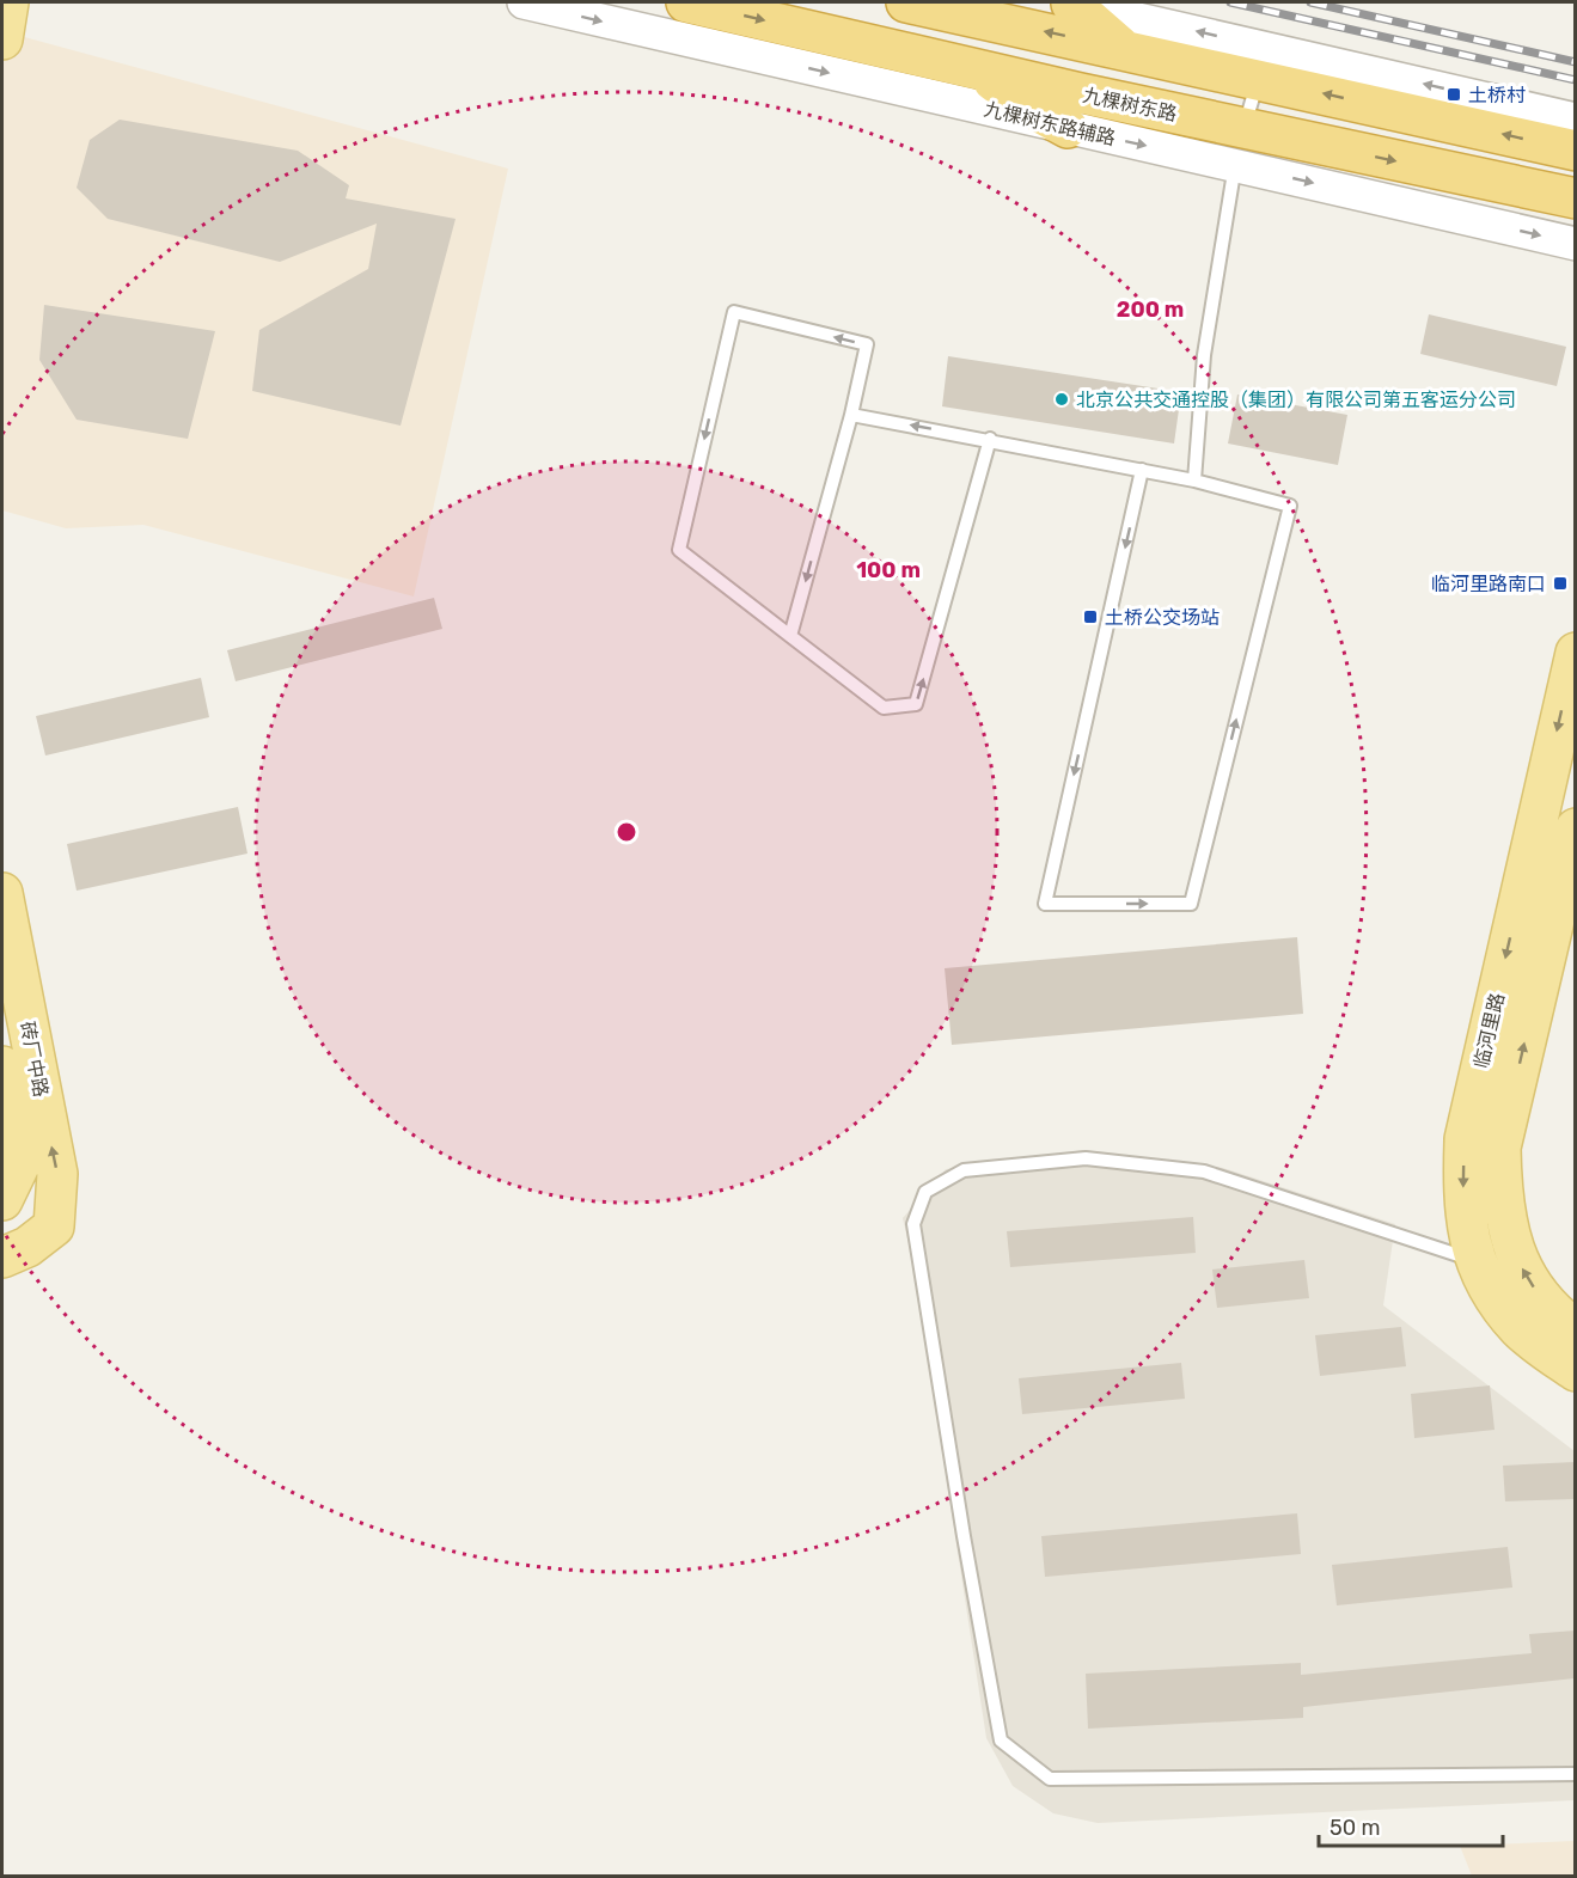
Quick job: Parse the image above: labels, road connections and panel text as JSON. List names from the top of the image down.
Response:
{
  "streets": {
    "highway": ["九棵树东路"],
    "main road": ["临河里路", "砖厂中路"],
    "street": ["九棵树东路辅路"]
  },
  "crossings": [
    ["九棵树东路", "九棵树东路辅路"]
  ],
  "places": {
    "transit": ["土桥村", "临河里路南口", "土桥公交场站"],
    "other": ["北京公共交通控股（集团）有限公司第五客运分公司"]
  },
  "scale_bar": "50 m",
  "rings": ["200 m", "100 m"]
}
